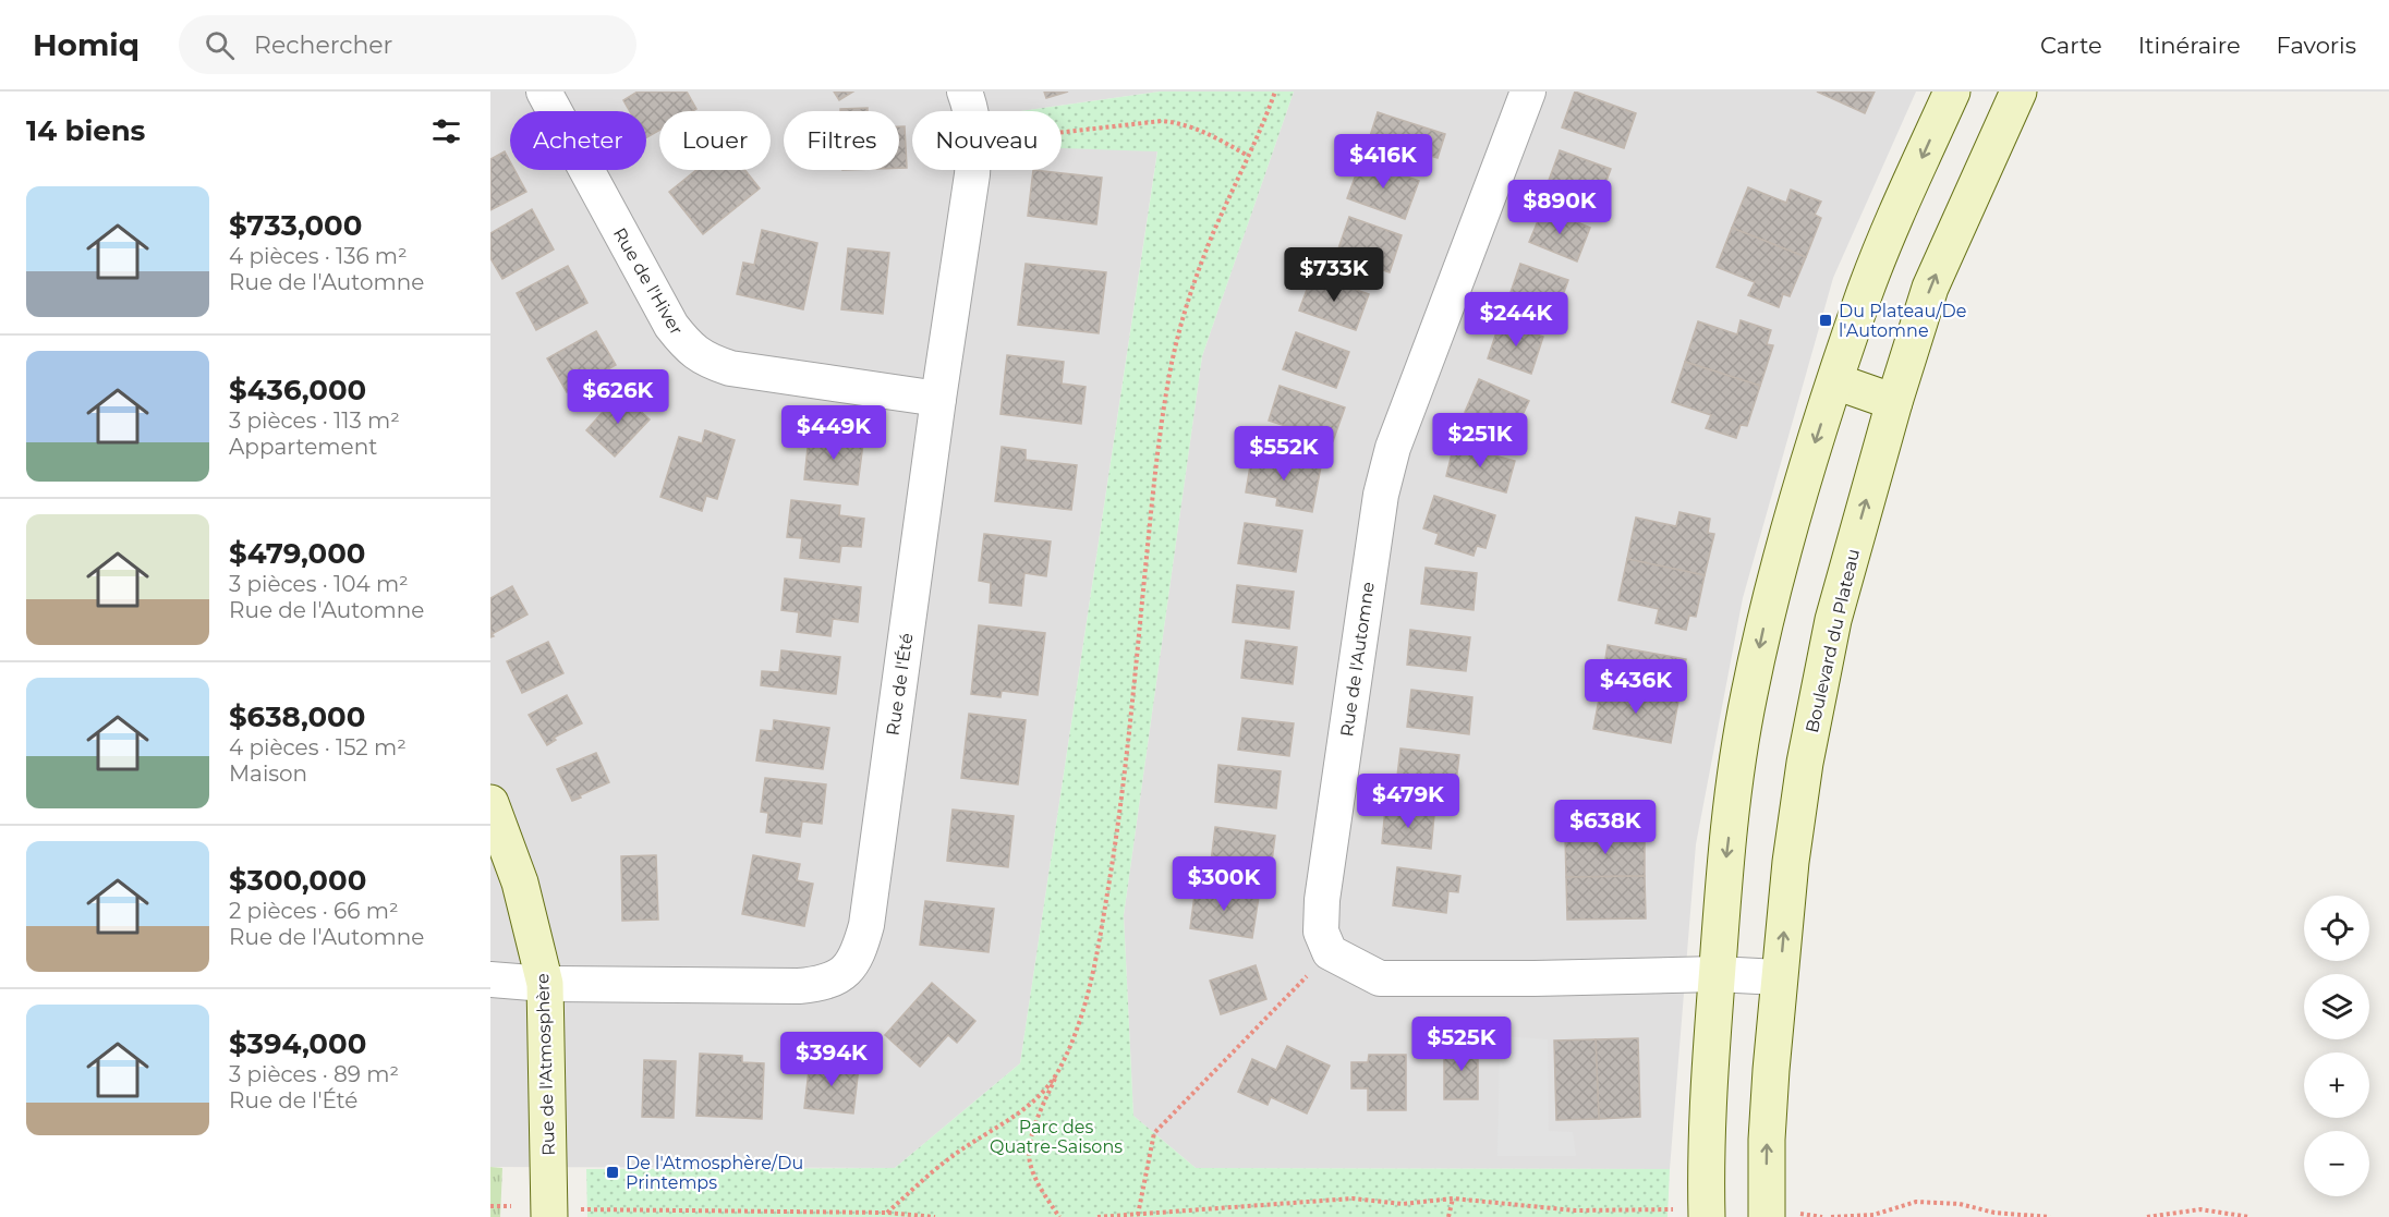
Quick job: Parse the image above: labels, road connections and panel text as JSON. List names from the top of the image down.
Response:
{
  "streets": {
    "main road": ["Boulevard du Plateau", "Rue de l'Atmosphère"],
    "street": ["Rue de l'Hiver", "Rue de l'Automne", "Rue de l'Été"]
  },
  "crossings": [
    ["Rue de l'Hiver", "Rue de l'Été"],
    ["Rue de l'Été", "Rue de l'Atmosphère"]
  ],
  "parks": ["Parc des Quatre-Saisons"],
  "places": {
    "transit": ["Du Plateau/De l'Automne", "De l'Atmosphère/Du Printemps"]
  },
  "page": {
    "header": "Homiq",
    "search": "Rechercher",
    "nav": ["Carte", "Itinéraire", "Favoris"],
    "heading": "14 biens",
    "chip": [
      "Acheter",
      "Louer",
      "Filtres",
      "Nouveau"
    ],
    "price": [
      "$416K",
      "$890K",
      "$733K",
      "$244K",
      "$626K",
      "$449K",
      "$251K",
      "$552K",
      "$436K",
      "$479K",
      "$638K",
      "$300K",
      "$525K",
      "$394K"
    ],
    "list": [
      {
        "name": "$733,000",
        "note": "4 pièces · 136 m² · Rue de l'Automne"
      },
      {
        "name": "$436,000",
        "note": "3 pièces · 113 m² · Appartement"
      },
      {
        "name": "$479,000",
        "note": "3 pièces · 104 m² · Rue de l'Automne"
      },
      {
        "name": "$638,000",
        "note": "4 pièces · 152 m² · Maison"
      },
      {
        "name": "$300,000",
        "note": "2 pièces · 66 m² · Rue de l'Automne"
      },
      {
        "name": "$394,000",
        "note": "3 pièces · 89 m² · Rue de l'Été"
      }
    ],
    "map_buttons": ["+", "−"]
  }
}
